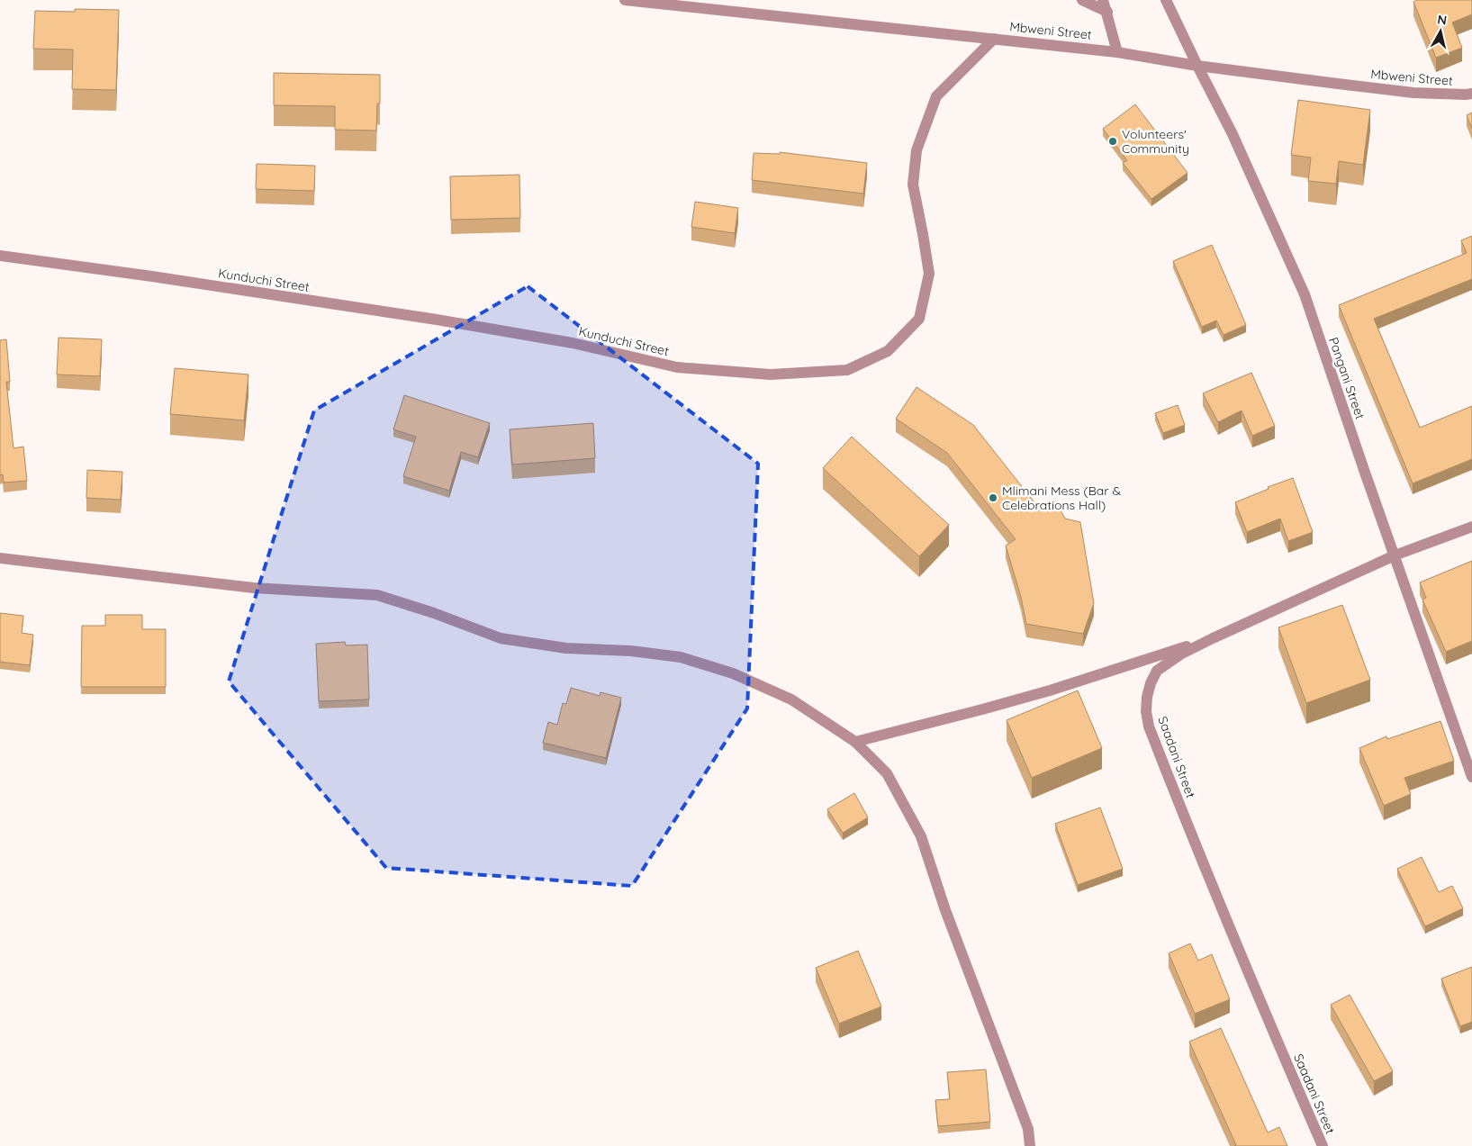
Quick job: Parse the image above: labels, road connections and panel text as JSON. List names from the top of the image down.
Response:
{
  "streets": {
    "street": [
      "Mbweni Street",
      "Kunduchi Street",
      "Pangani Street",
      "Saadani Street"
    ]
  },
  "crossings": [
    ["Mbweni Street", "Kunduchi Street"],
    ["Mbweni Street", "Pangani Street"],
    ["Pangani Street", "Saadani Street"]
  ],
  "places": ["Volunteers' Community", "Mlimani Mess (Bar & Celebrations Hall)"],
  "north": "top"
}
